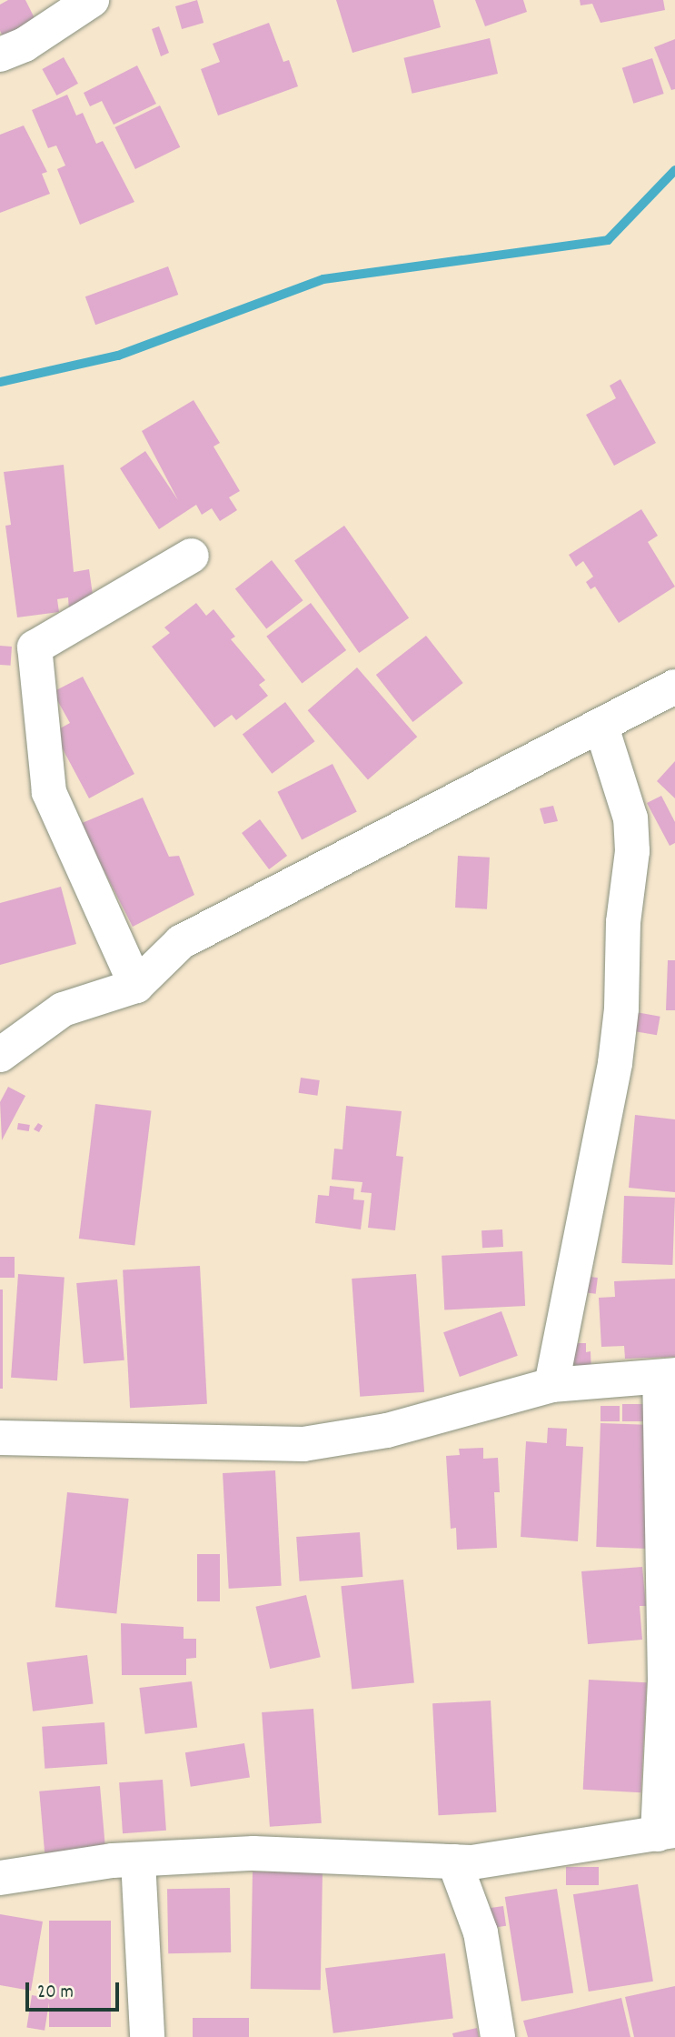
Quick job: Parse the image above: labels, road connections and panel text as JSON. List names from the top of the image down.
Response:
{
  "scale_bar": "20 m"
}
